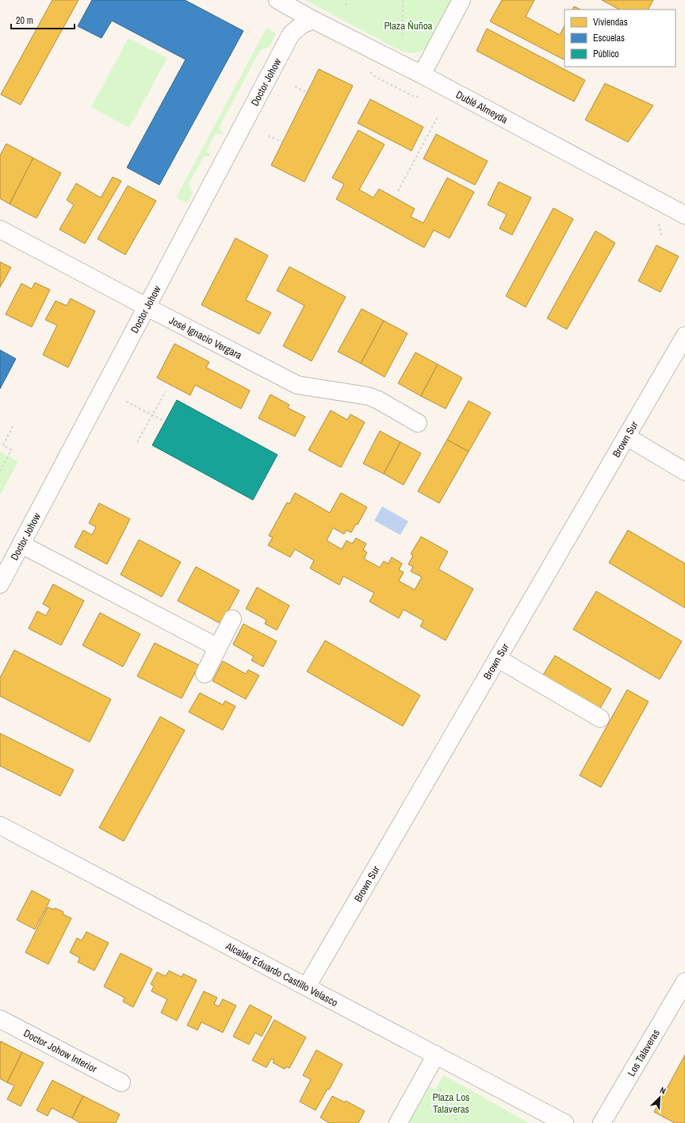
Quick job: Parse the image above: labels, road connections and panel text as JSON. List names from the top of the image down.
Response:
{
  "streets": {
    "street": [
      "Doctor Johow",
      "Dublé Almeyda",
      "José Ignacio Vergara",
      "Brown Sur",
      "Alcalde Eduardo Castillo Velasco",
      "Doctor Johow Interior",
      "Los Talaveras"
    ]
  },
  "crossings": [
    ["Doctor Johow", "Dublé Almeyda"],
    ["Doctor Johow", "José Ignacio Vergara"],
    ["Brown Sur", "Alcalde Eduardo Castillo Velasco"]
  ],
  "parks": ["Plaza Ñuñoa", "Plaza Los Talaveras"],
  "legend": ["Viviendas", "Escuelas", "Público"],
  "scale_bar": "20 m",
  "north": "top right"
}
